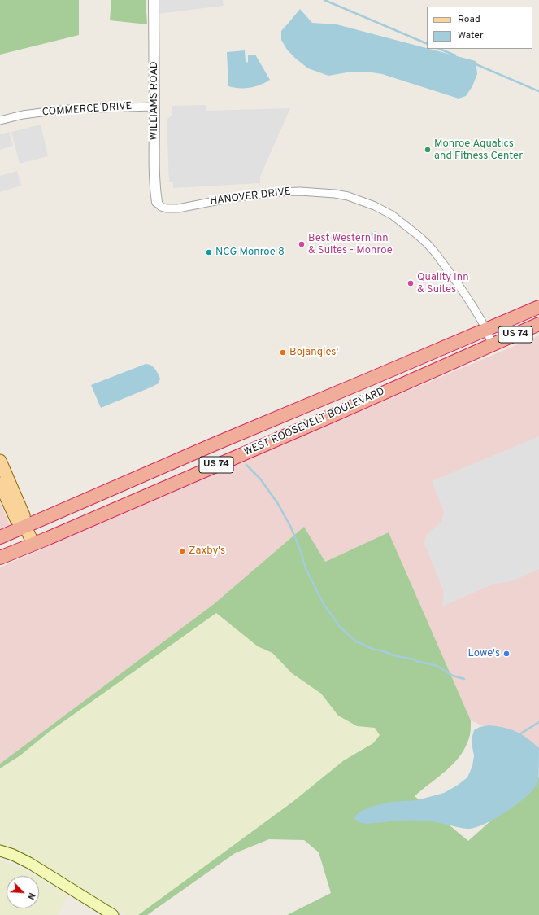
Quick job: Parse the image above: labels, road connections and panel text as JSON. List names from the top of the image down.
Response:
{
  "streets": {
    "highway": ["US 74", "WEST ROOSEVELT BOULEVARD"],
    "street": ["WILLIAMS ROAD", "COMMERCE DRIVE", "HANOVER DRIVE"]
  },
  "crossings": [
    ["WILLIAMS ROAD", "COMMERCE DRIVE"],
    ["WILLIAMS ROAD", "HANOVER DRIVE"],
    ["HANOVER DRIVE", "WEST ROOSEVELT BOULEVARD"]
  ],
  "places": [
    "Monroe Aquatics and Fitness Center",
    "Best Western Inn & Suites - Monroe",
    "NCG Monroe 8",
    "Quality Inn & Suites",
    "Bojangles'",
    "Zaxby's",
    "Lowe's"
  ],
  "legend": ["Road", "Water"],
  "north": "bottom right"
}
